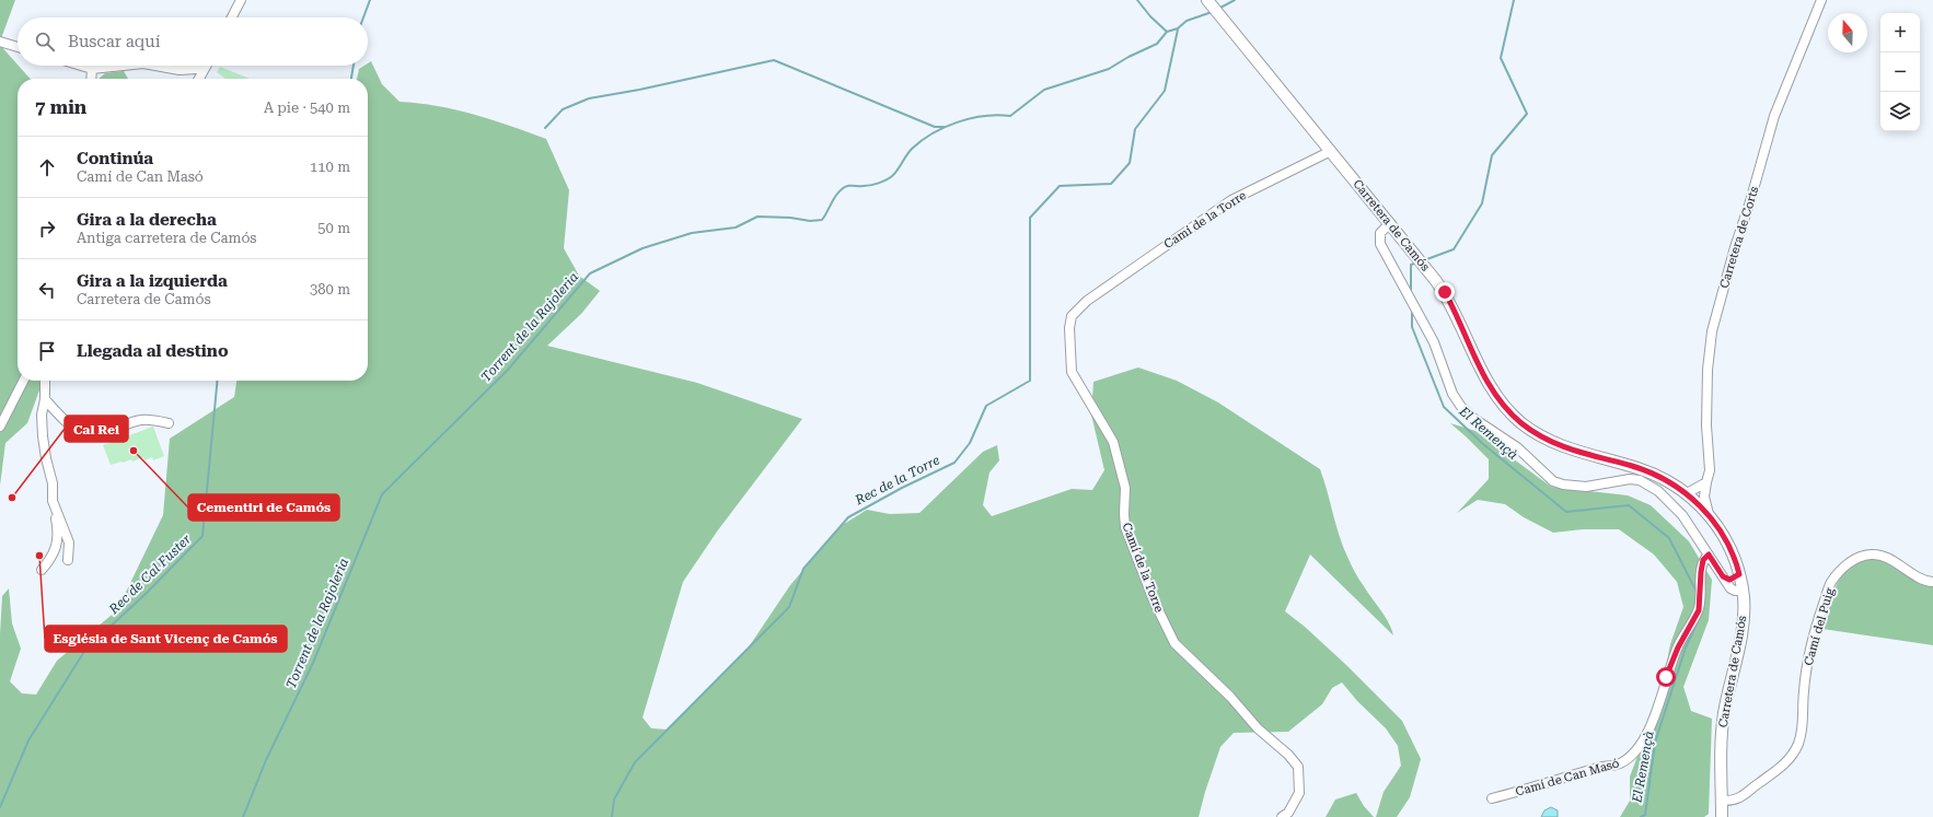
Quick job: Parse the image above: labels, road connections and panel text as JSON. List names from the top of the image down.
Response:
{
  "streets": {
    "street": [
      "Camí de la Torre",
      "Carretera de Camós",
      "Carretera de Corts",
      "Camí del Puig",
      "Camí de Can Masó"
    ]
  },
  "crossings": [
    ["Camí de la Torre", "Carretera de Camós"],
    ["Carretera de Camós", "Carretera de Corts"],
    ["Carretera de Camós", "Camí del Puig"]
  ],
  "water": [
    "Torrent de la Rajoleria",
    "El Remençà",
    "Rec de la Torre",
    "Rec de Cal Fuster"
  ],
  "places": ["Cementiri de Camós", "Cal Rei", "Església de Sant Vicenç de Camós"],
  "north": "top",
  "page": {
    "map_buttons": ["+", "−"],
    "search": "Buscar aquí",
    "heading": ["7 min", "A pie · 540 m"],
    "list": [
      ["Continúa", "Camí de Can Masó", "110 m"],
      ["Gira a la derecha", "Antiga carretera de Camós", "50 m"],
      ["Gira a la izquierda", "Carretera de Camós", "380 m"],
      "Llegada al destino"
    ]
  }
}
